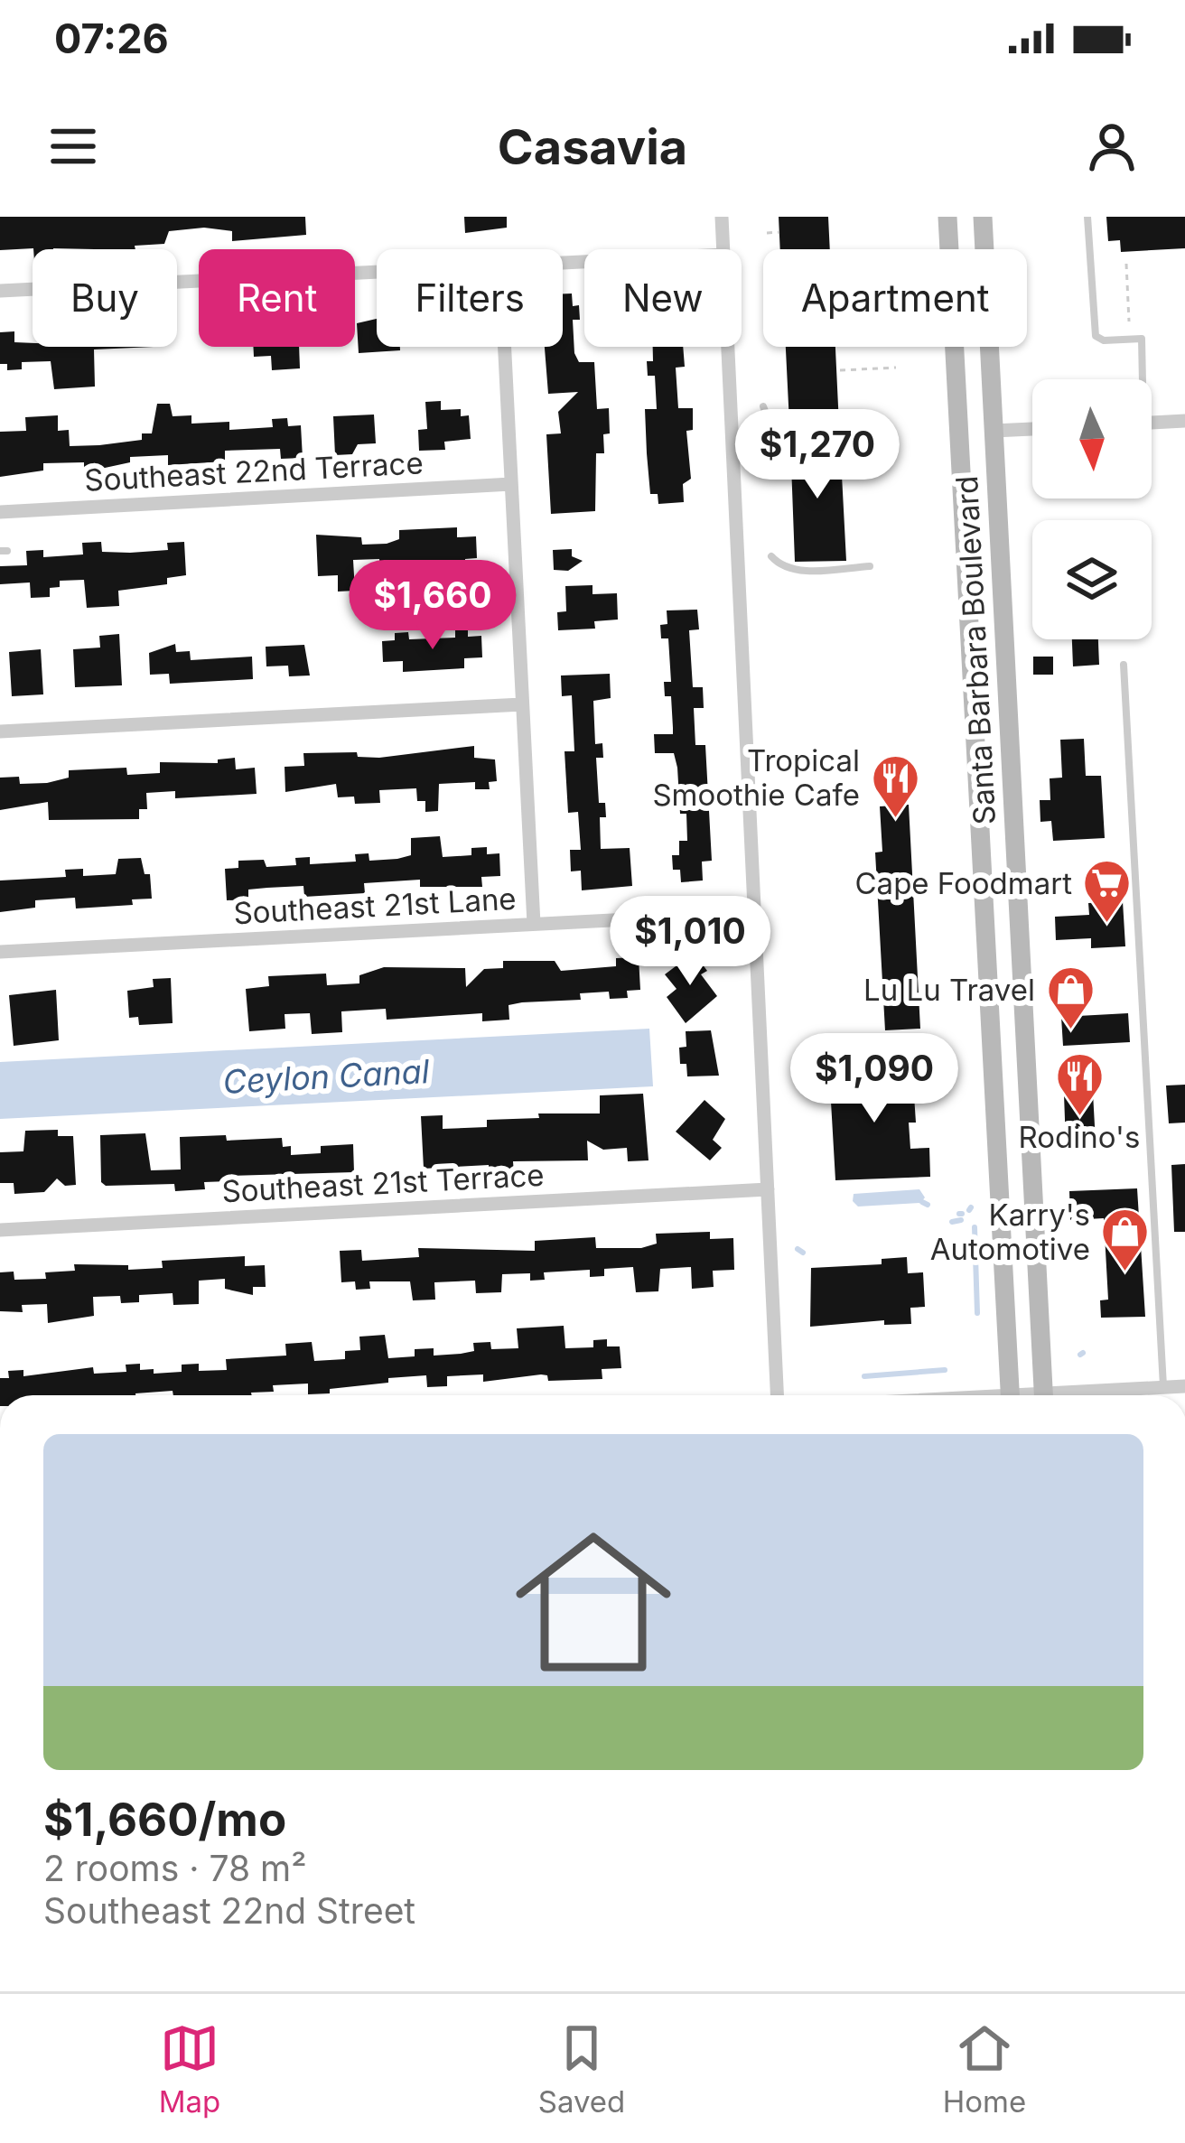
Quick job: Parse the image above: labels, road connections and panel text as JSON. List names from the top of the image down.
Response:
{
  "streets": {
    "main road": ["Santa Barbara Boulevard"],
    "street": ["Southeast 22nd Terrace", "Southeast 21st Lane", "Southeast 21st Terrace"]
  },
  "water": ["Ceylon Canal"],
  "places": {
    "restaurant": ["Tropical Smoothie Cafe", "Rodino's"],
    "supermarket": ["Cape Foodmart"],
    "shop": ["Lu Lu Travel", "Karry's Automotive"]
  },
  "north": "bottom",
  "page": {
    "status": "07:26",
    "header": "Casavia",
    "chip": [
      "Buy",
      "Rent",
      "Filters",
      "New",
      "Apartment"
    ],
    "price": [
      "$1,270",
      "$1,660",
      "$1,010",
      "$1,090"
    ],
    "list": [
      {
        "name": "$1,660/mo",
        "note": "2 rooms · 78 m² · Southeast 22nd Street"
      }
    ],
    "tabs": ["Map", "Saved", "Home"]
  }
}
